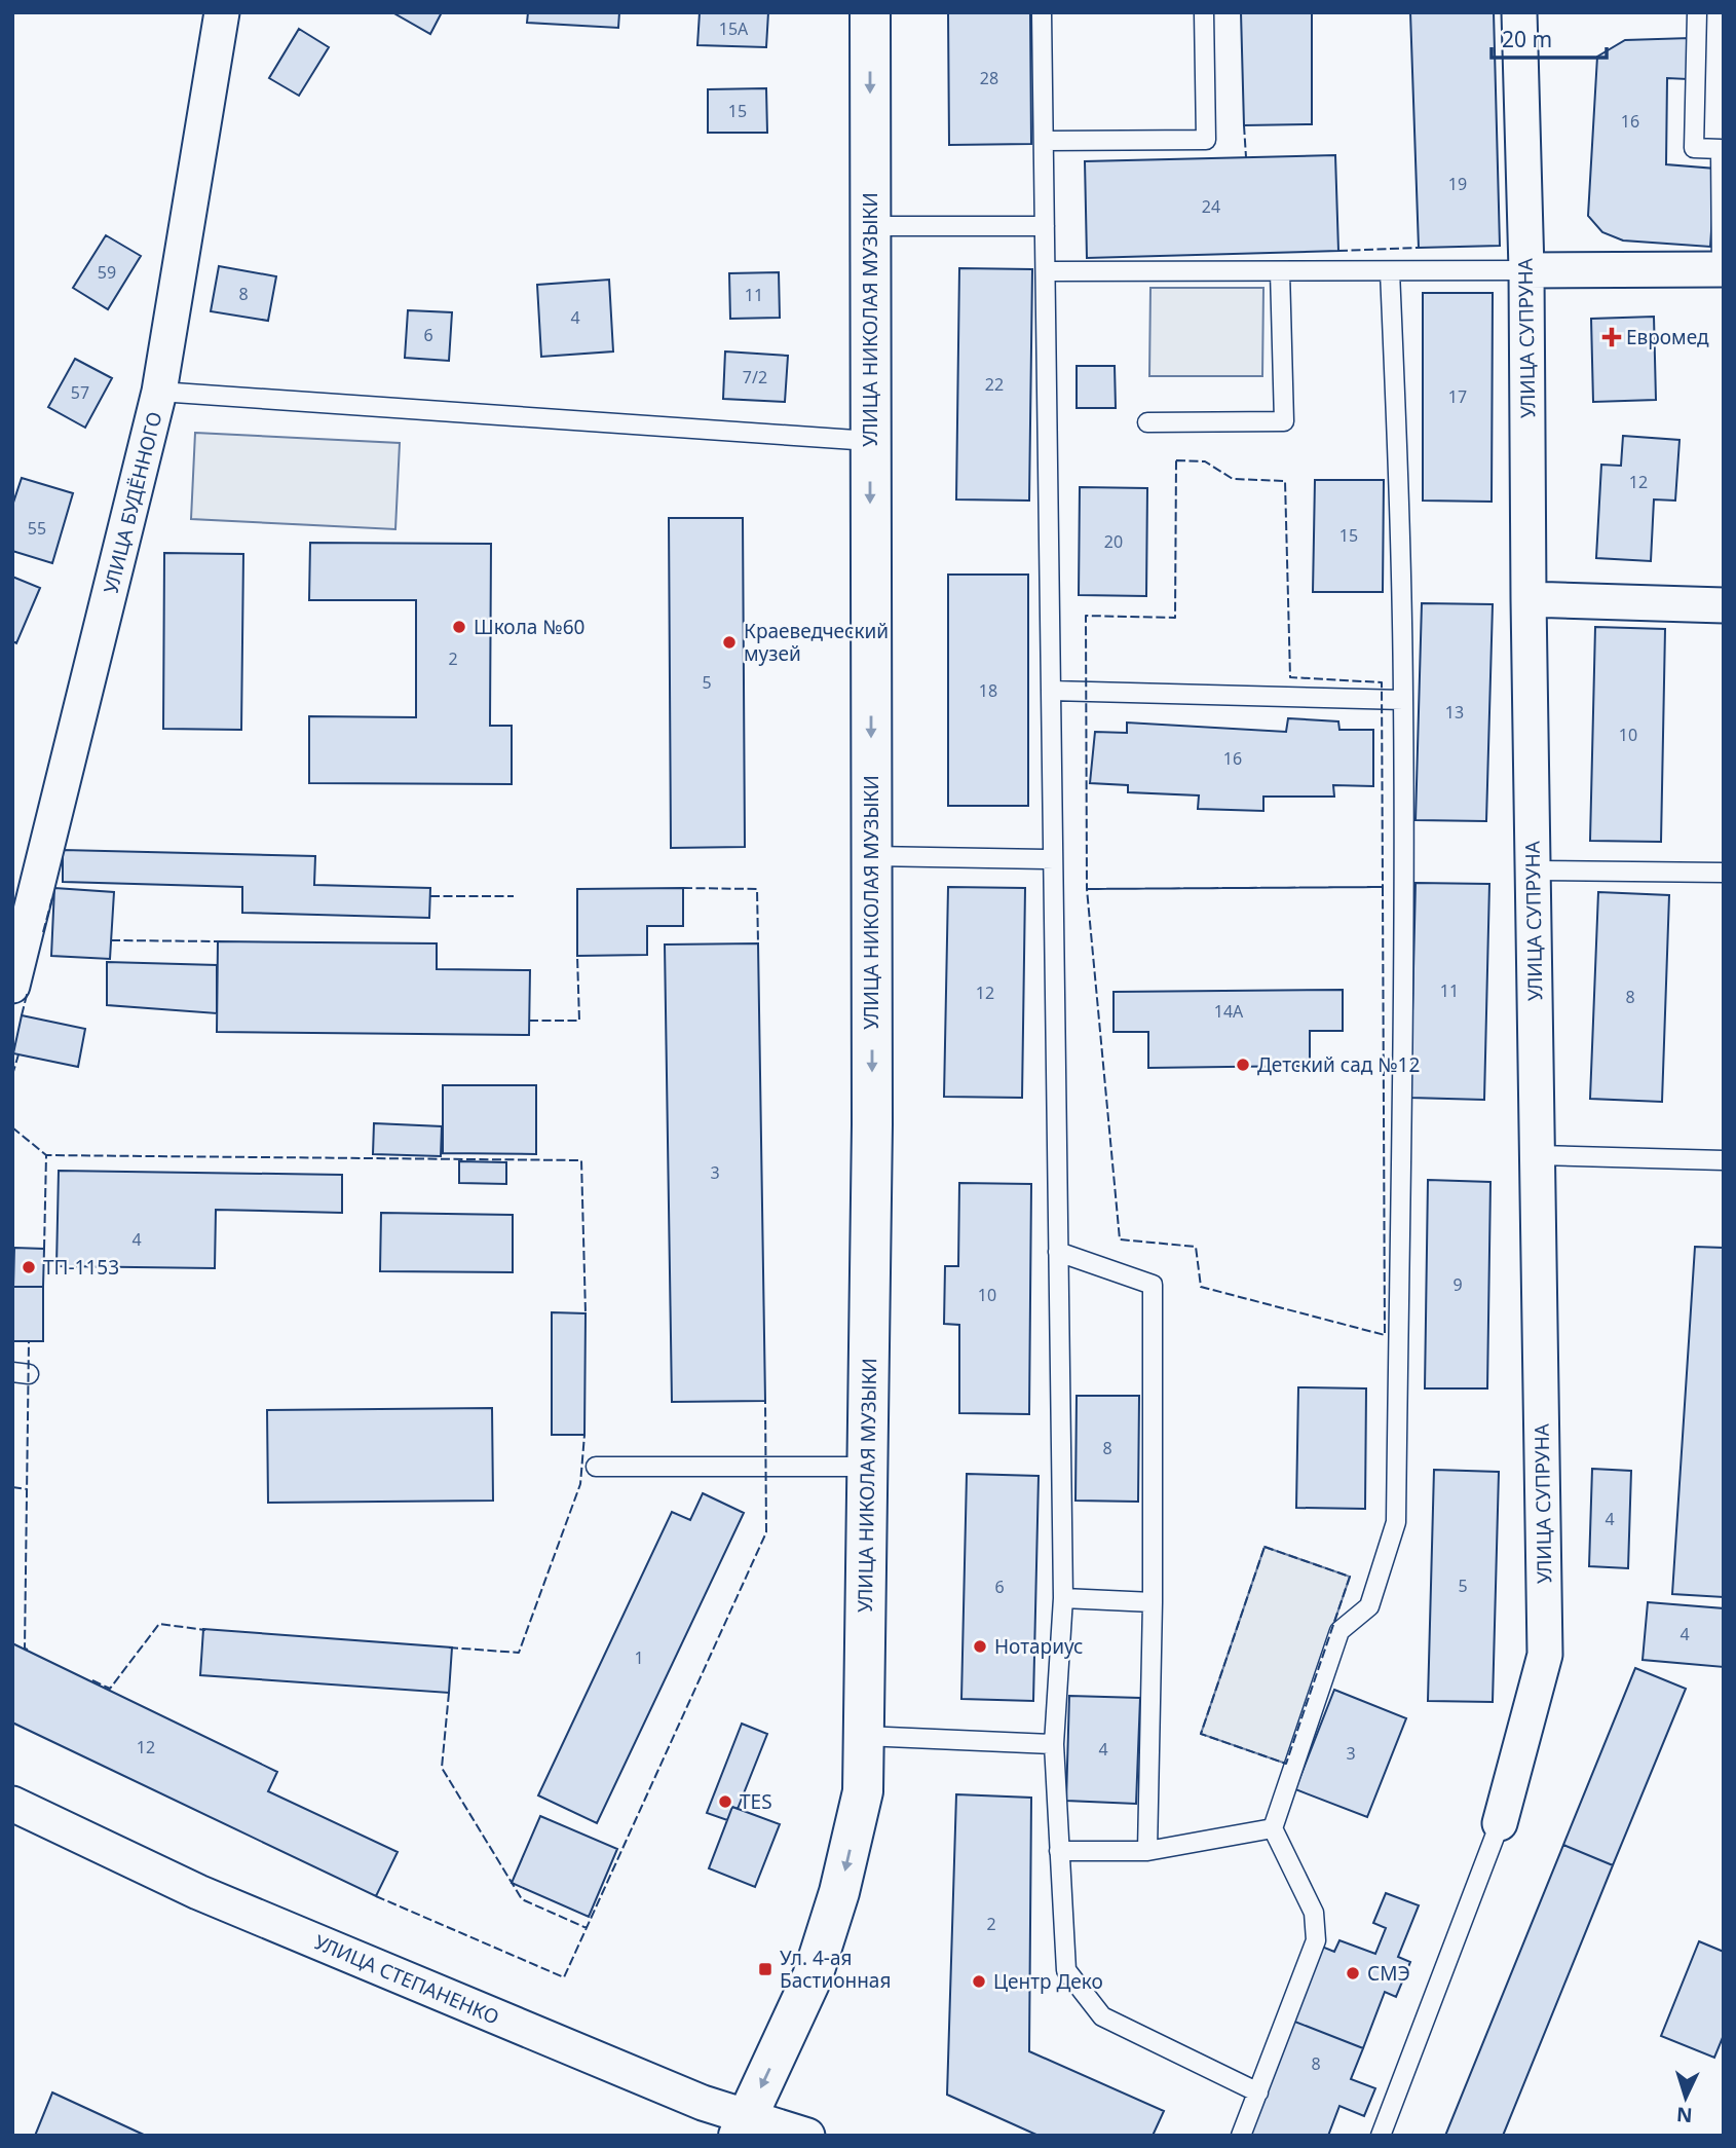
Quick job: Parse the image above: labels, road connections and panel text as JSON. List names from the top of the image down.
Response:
{
  "streets": {
    "main road": ["УЛИЦА НИКОЛАЯ МУЗЫКИ"],
    "street": ["УЛИЦА СУПРУНА", "УЛИЦА БУДЁННОГО", "УЛИЦА СТЕПАНЕНКО"]
  },
  "crossings": [
    ["УЛИЦА НИКОЛАЯ МУЗЫКИ", "УЛИЦА СТЕПАНЕНКО"]
  ],
  "one_way": ["УЛИЦА НИКОЛАЯ МУЗЫКИ"],
  "places": {
    "health": ["Евромед"],
    "other": [
      "Школа №60",
      "Краеведческий музей",
      "Детский сад №12",
      "ТП-1153",
      "Нотариус",
      "TES",
      "СМЭ",
      "Центр Деко"
    ],
    "transit": ["Ул. 4-ая Бастионная"]
  },
  "house_numbers": [
    "15А",
    "28",
    "15",
    "16",
    "19",
    "24",
    "59",
    "8",
    "11",
    "4",
    "6",
    "7/2",
    "22",
    "57",
    "17",
    "12",
    "55",
    "15",
    "20",
    "2",
    "5",
    "18",
    "13",
    "10",
    "16",
    "11",
    "12",
    "8",
    "14А",
    "3",
    "4",
    "9",
    "10",
    "8",
    "4",
    "5",
    "6",
    "4",
    "1",
    "12",
    "4",
    "3",
    "2",
    "8"
  ],
  "scale_bar": "20 m",
  "north": "bottom"
}
